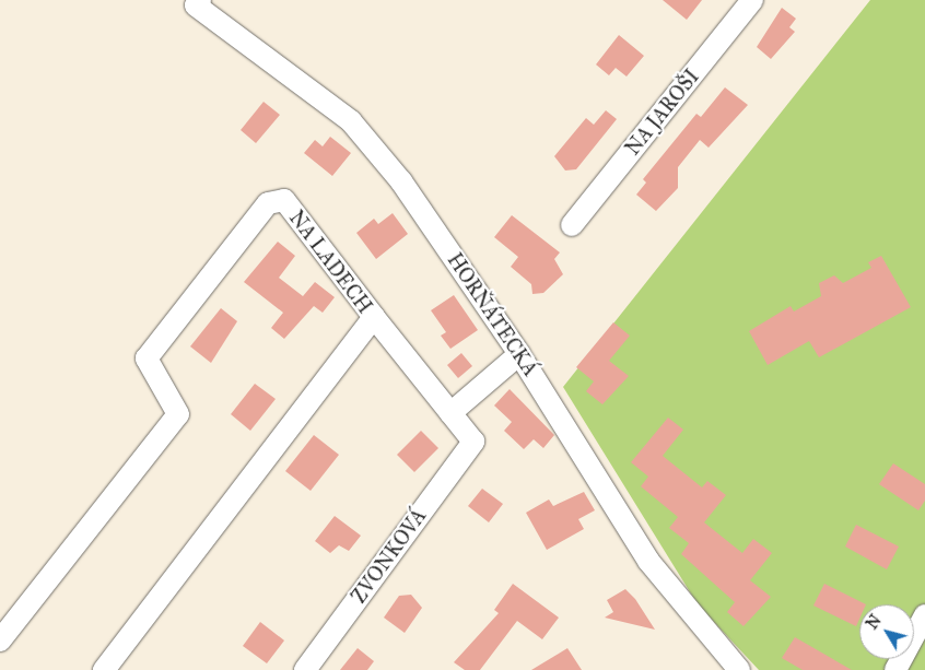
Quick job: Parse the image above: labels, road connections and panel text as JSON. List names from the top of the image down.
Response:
{
  "streets": {
    "street": [
      "NA JAROŠI",
      "NA LADECH",
      "HORŇÁTECKÁ",
      "ZVONKOVÁ"
    ]
  },
  "north": "top left"
}
